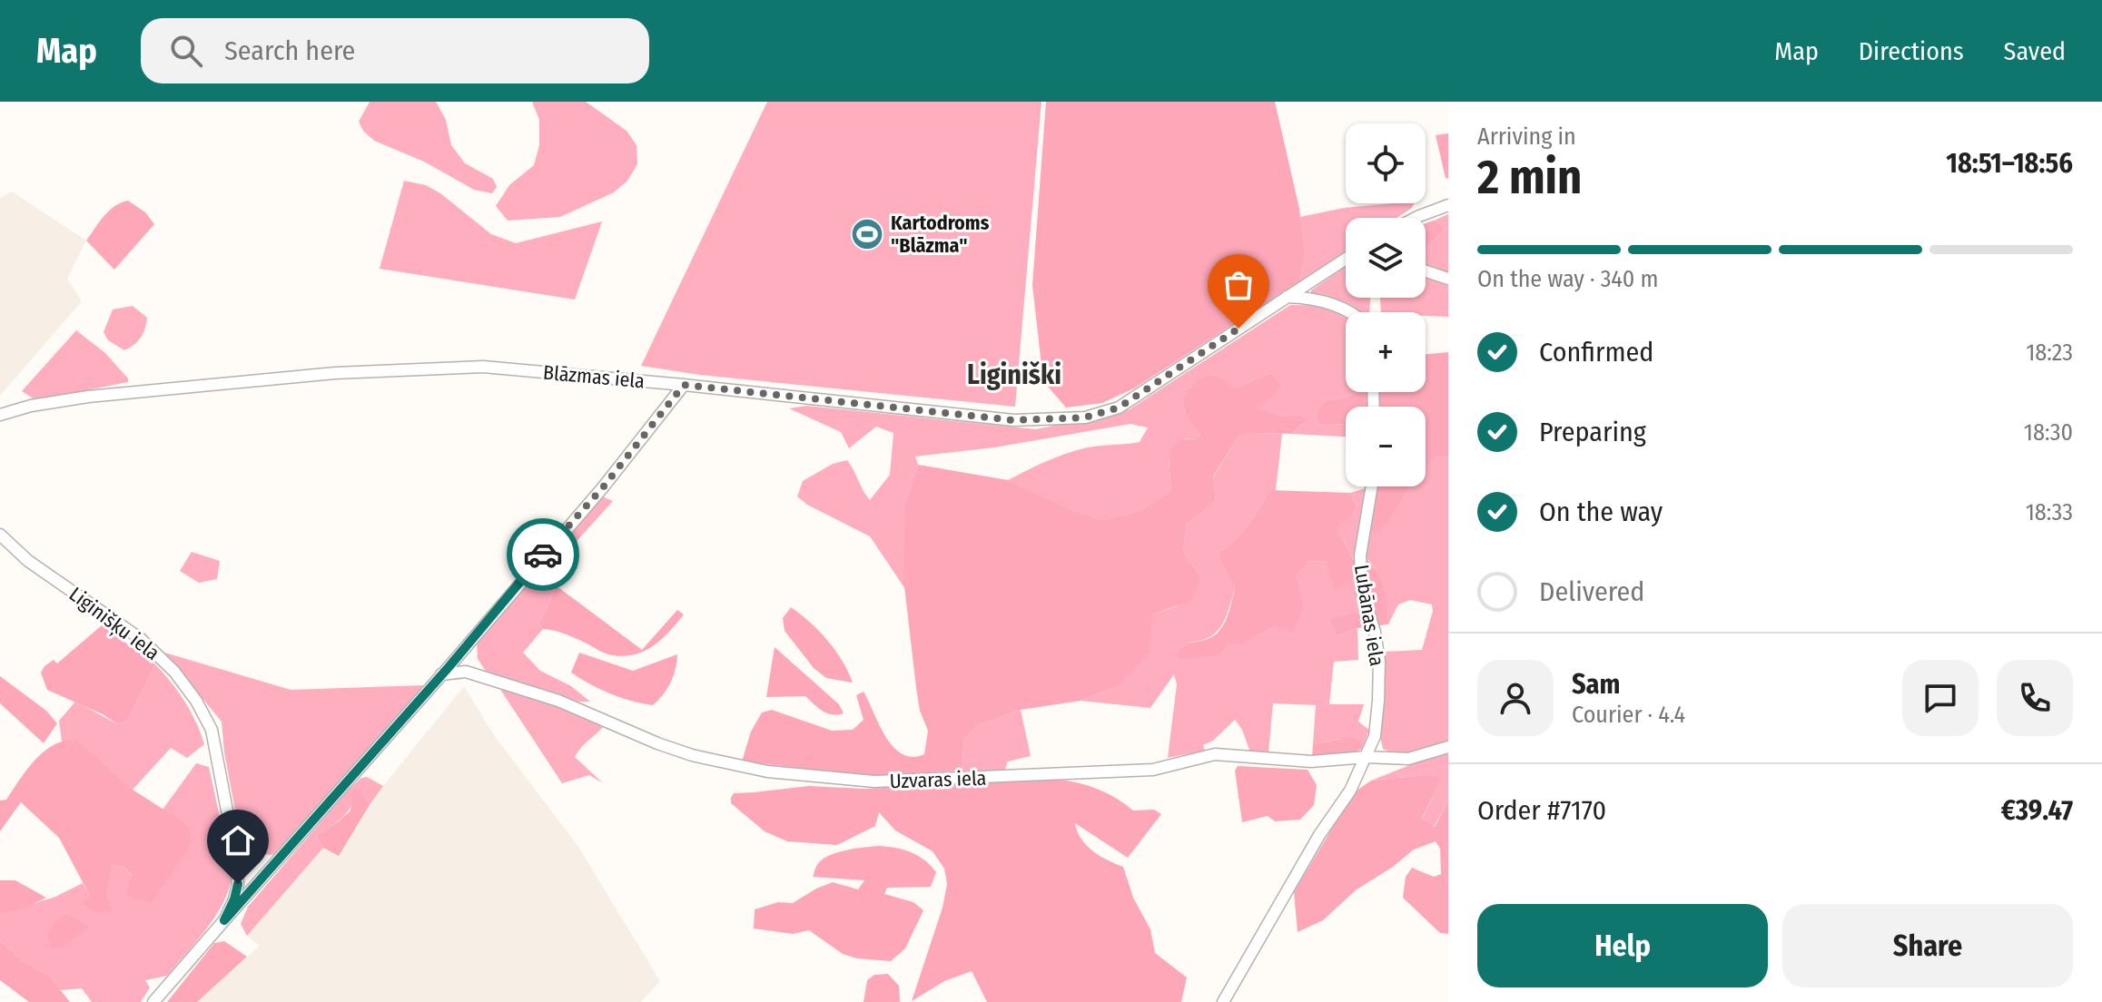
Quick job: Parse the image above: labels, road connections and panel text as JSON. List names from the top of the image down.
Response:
{
  "streets": {
    "street": [
      "Blāzmas iela",
      "Lubānas iela",
      "Liginišķu iela",
      "Uzvaras iela"
    ]
  },
  "crossings": [
    ["Lubānas iela", "Uzvaras iela"]
  ],
  "districts": ["Liginiški"],
  "places": {
    "sports": ["Kartodroms \"Blāzma\""]
  },
  "page": {
    "header": "Map",
    "search": "Search here",
    "nav": ["Map", "Directions", "Saved"],
    "heading": ["2 min", "Arriving in", "18:51–18:56"],
    "panel": [
      "Sam",
      "Courier · 4.4",
      "Order #7170",
      "€39.47"
    ],
    "map_buttons": ["+", "−"],
    "bar": "On the way · 340 m",
    "list": [
      ["Confirmed", "18:23"],
      ["Preparing", "18:30"],
      ["On the way", "18:33"],
      "Delivered"
    ],
    "buttons": ["Help", "Share"]
  }
}
